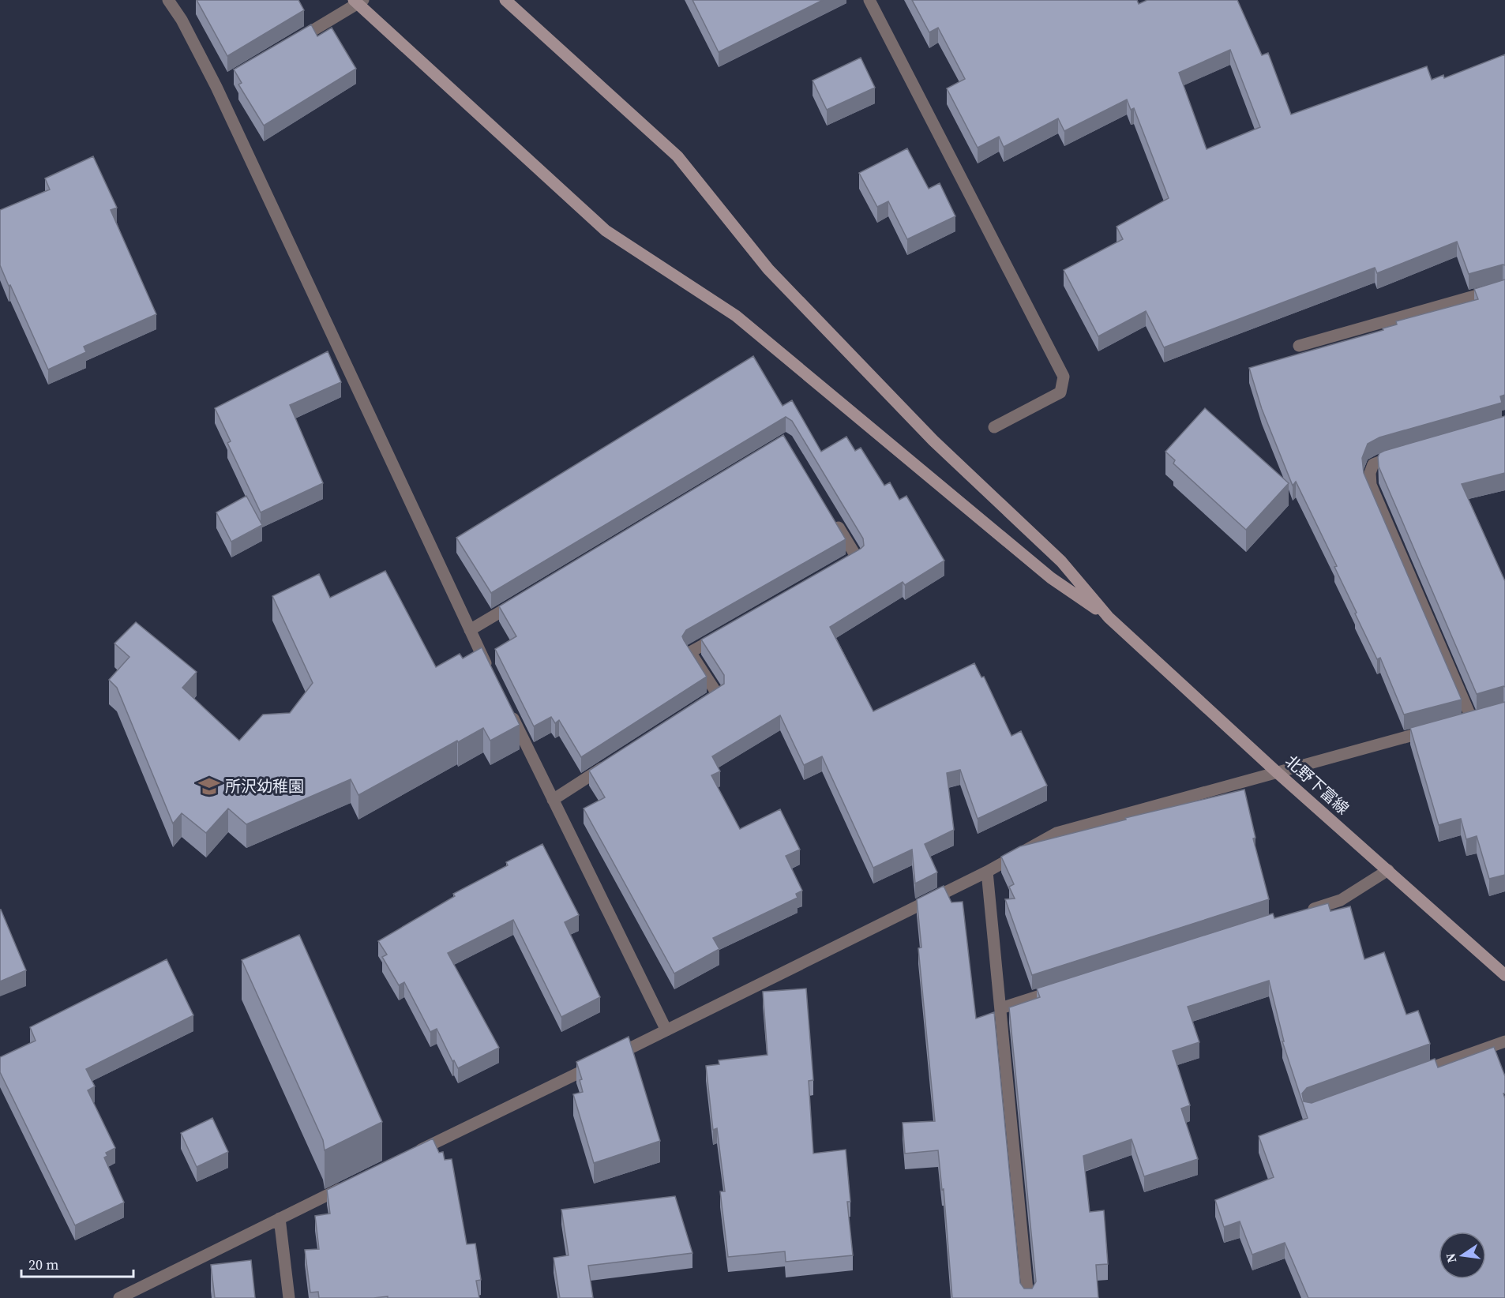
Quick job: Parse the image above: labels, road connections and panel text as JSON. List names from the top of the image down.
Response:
{
  "streets": {
    "street": ["北野下富線"]
  },
  "places": {
    "school or university": ["所沢幼稚園"]
  },
  "scale_bar": "20 m",
  "north": "left"
}
